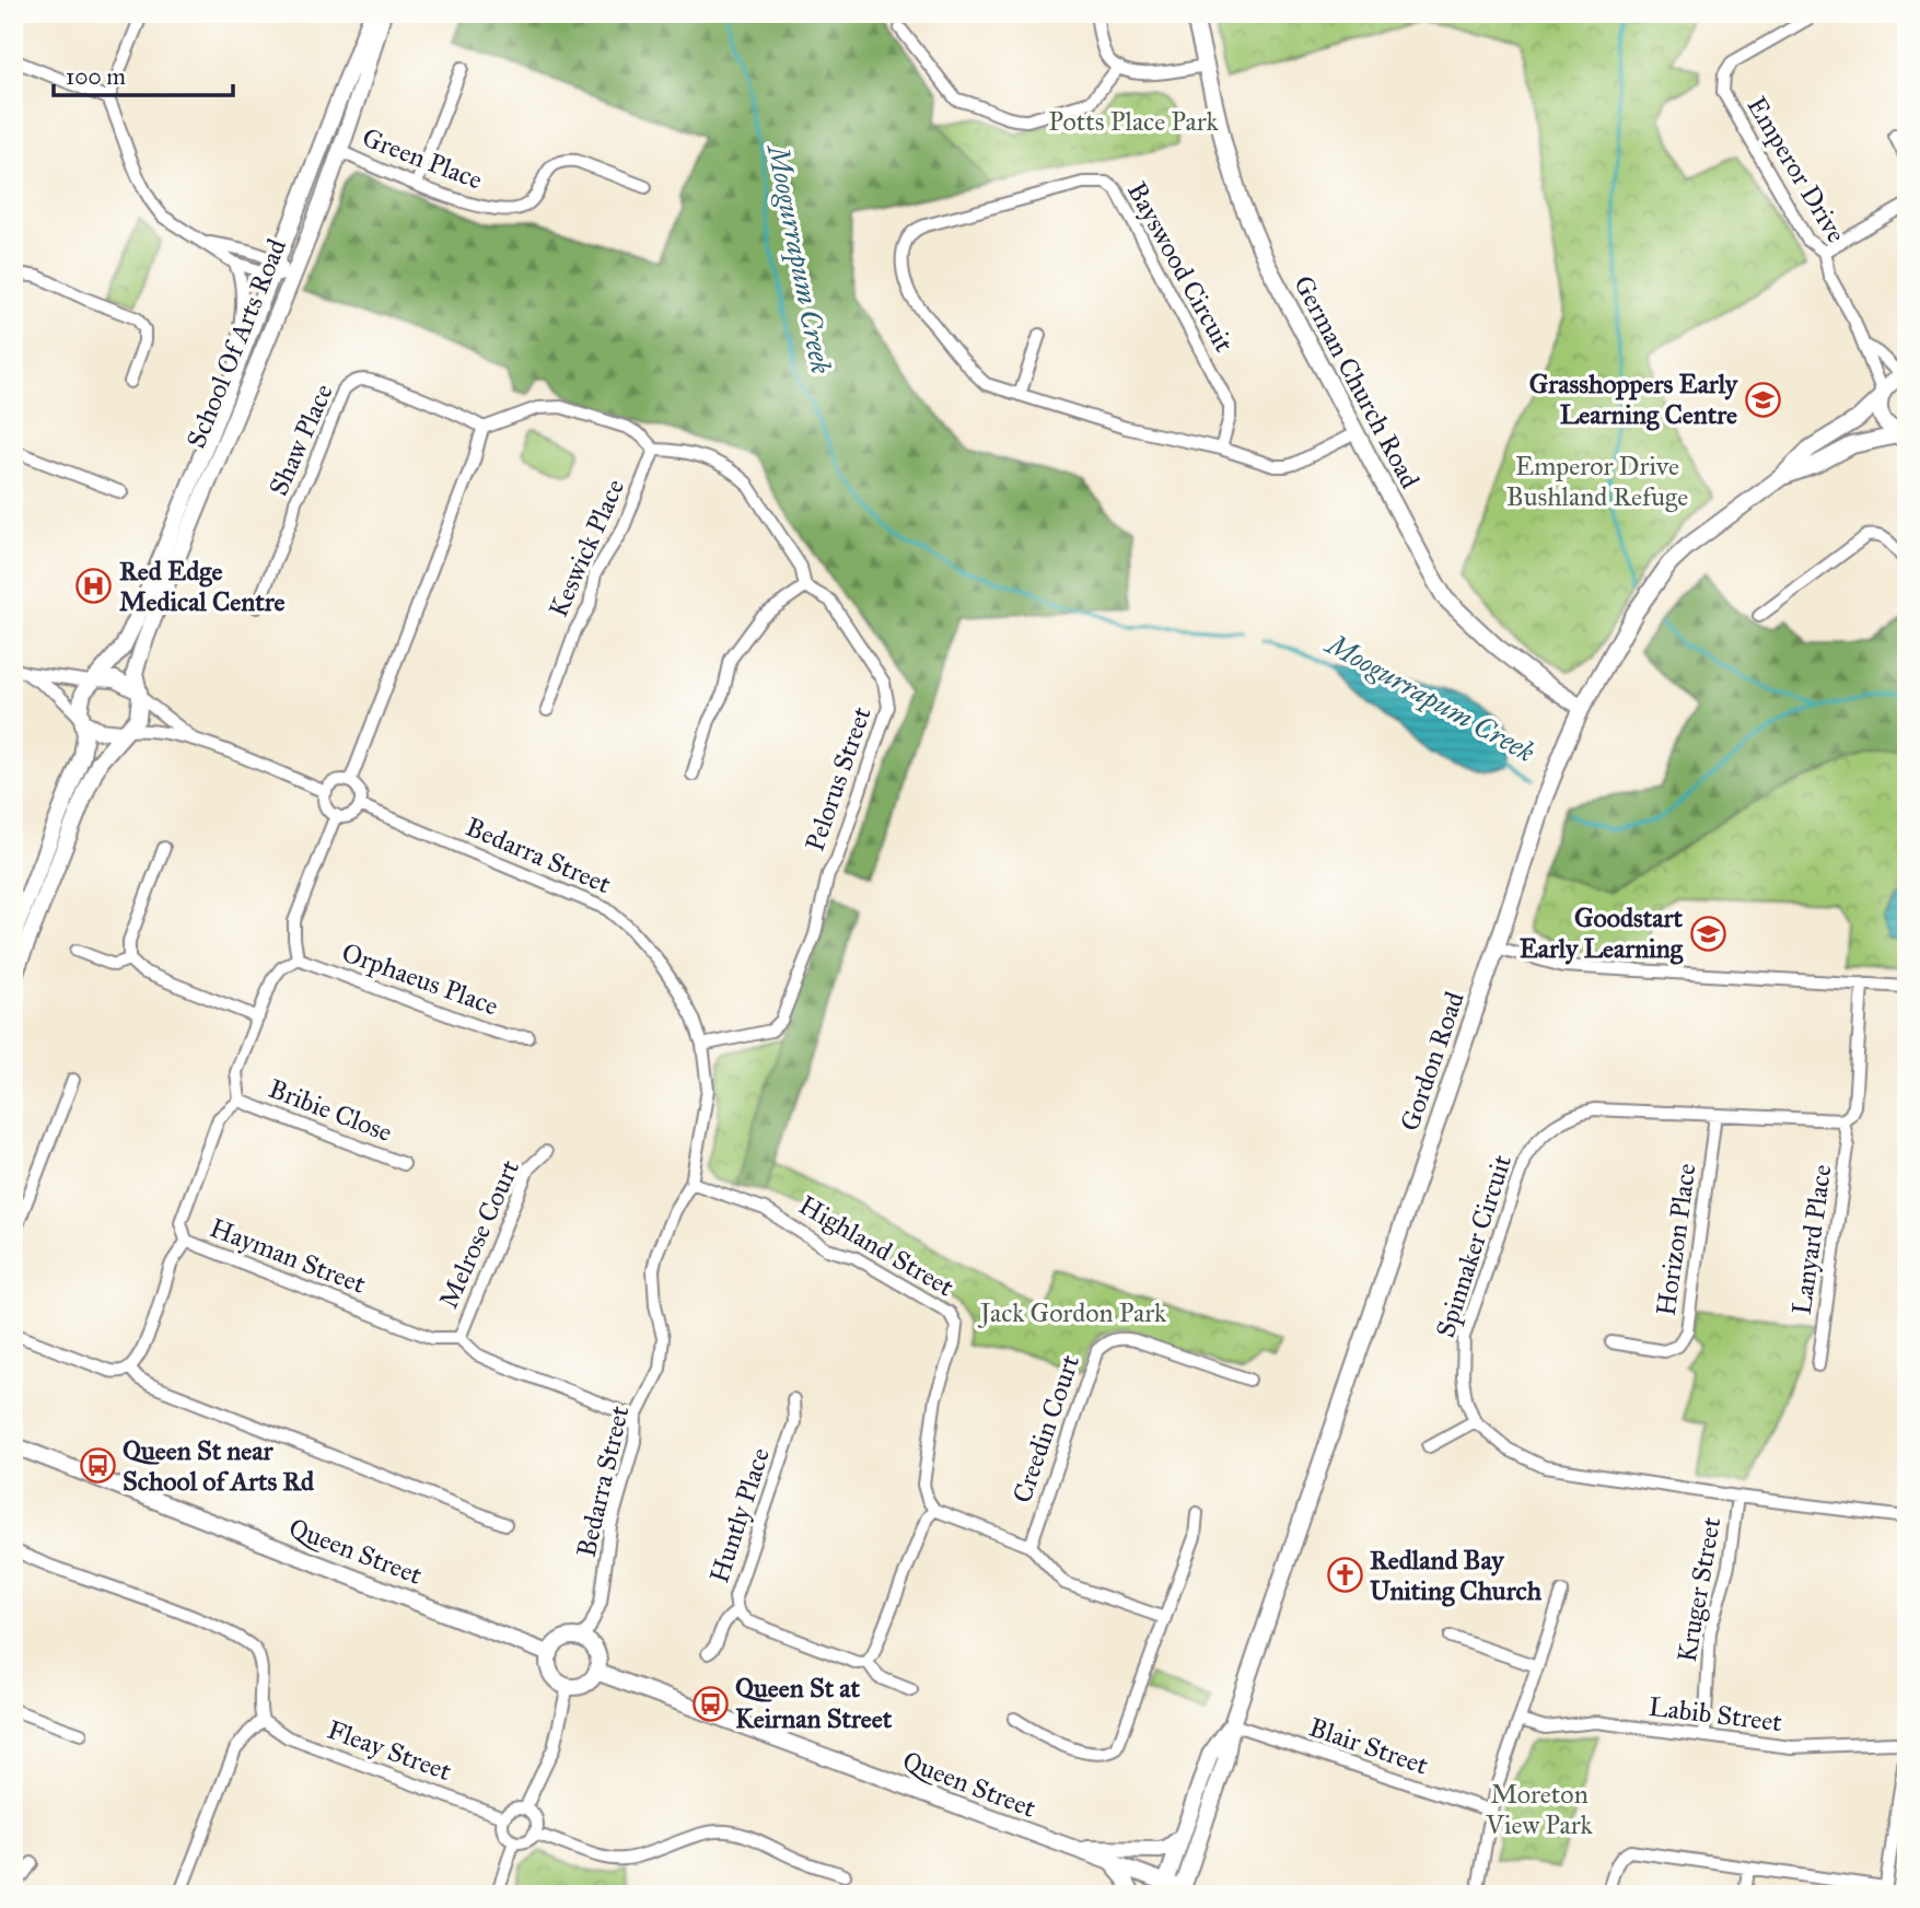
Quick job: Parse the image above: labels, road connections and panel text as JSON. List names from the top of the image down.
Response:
{
  "streets": {
    "street": [
      "Green Place",
      "Emperor Drive",
      "Bayswood Circuit",
      "School Of Arts Road",
      "German Church Road",
      "Shaw Place",
      "Keswick Place",
      "Pelorus Street",
      "Bedarra Street",
      "Orphaeus Place",
      "Gordon Road",
      "Bribie Close",
      "Melrose Court",
      "Horizon Place",
      "Lanyard Place",
      "Highland Street",
      "Spinnaker Circuit",
      "Hayman Street",
      "Creedin Court",
      "Huntly Place",
      "Queen Street",
      "Kruger Street",
      "Labib Street",
      "Blair Street",
      "Fleay Street"
    ]
  },
  "crossings": [
    ["Green Place", "School Of Arts Road"],
    ["Emperor Drive", "Gordon Road"],
    ["Bayswood Circuit", "German Church Road"],
    ["German Church Road", "Gordon Road"],
    ["Pelorus Street", "Bedarra Street"],
    ["Bedarra Street", "Highland Street"],
    ["Bedarra Street", "Queen Street"],
    ["Gordon Road", "Queen Street"],
    ["Gordon Road", "Blair Street"],
    ["Bribie Close", "Hayman Street"],
    ["Melrose Court", "Hayman Street"],
    ["Horizon Place", "Spinnaker Circuit"],
    ["Lanyard Place", "Spinnaker Circuit"],
    ["Kruger Street", "Labib Street"]
  ],
  "water": ["Moogurrapum Creek"],
  "parks": [
    "Potts Place Park",
    "Emperor Drive Bushland Refuge",
    "Jack Gordon Park",
    "Moreton View Park"
  ],
  "places": {
    "school or university": ["Grasshoppers Early Learning Centre", "Goodstart Early Learning"],
    "hospital": ["Red Edge Medical Centre"],
    "bus stop": ["Queen St near School of Arts Rd", "Queen St at Keirnan Street"],
    "church": ["Redland Bay Uniting Church"]
  },
  "scale_bar": "100 m"
}
